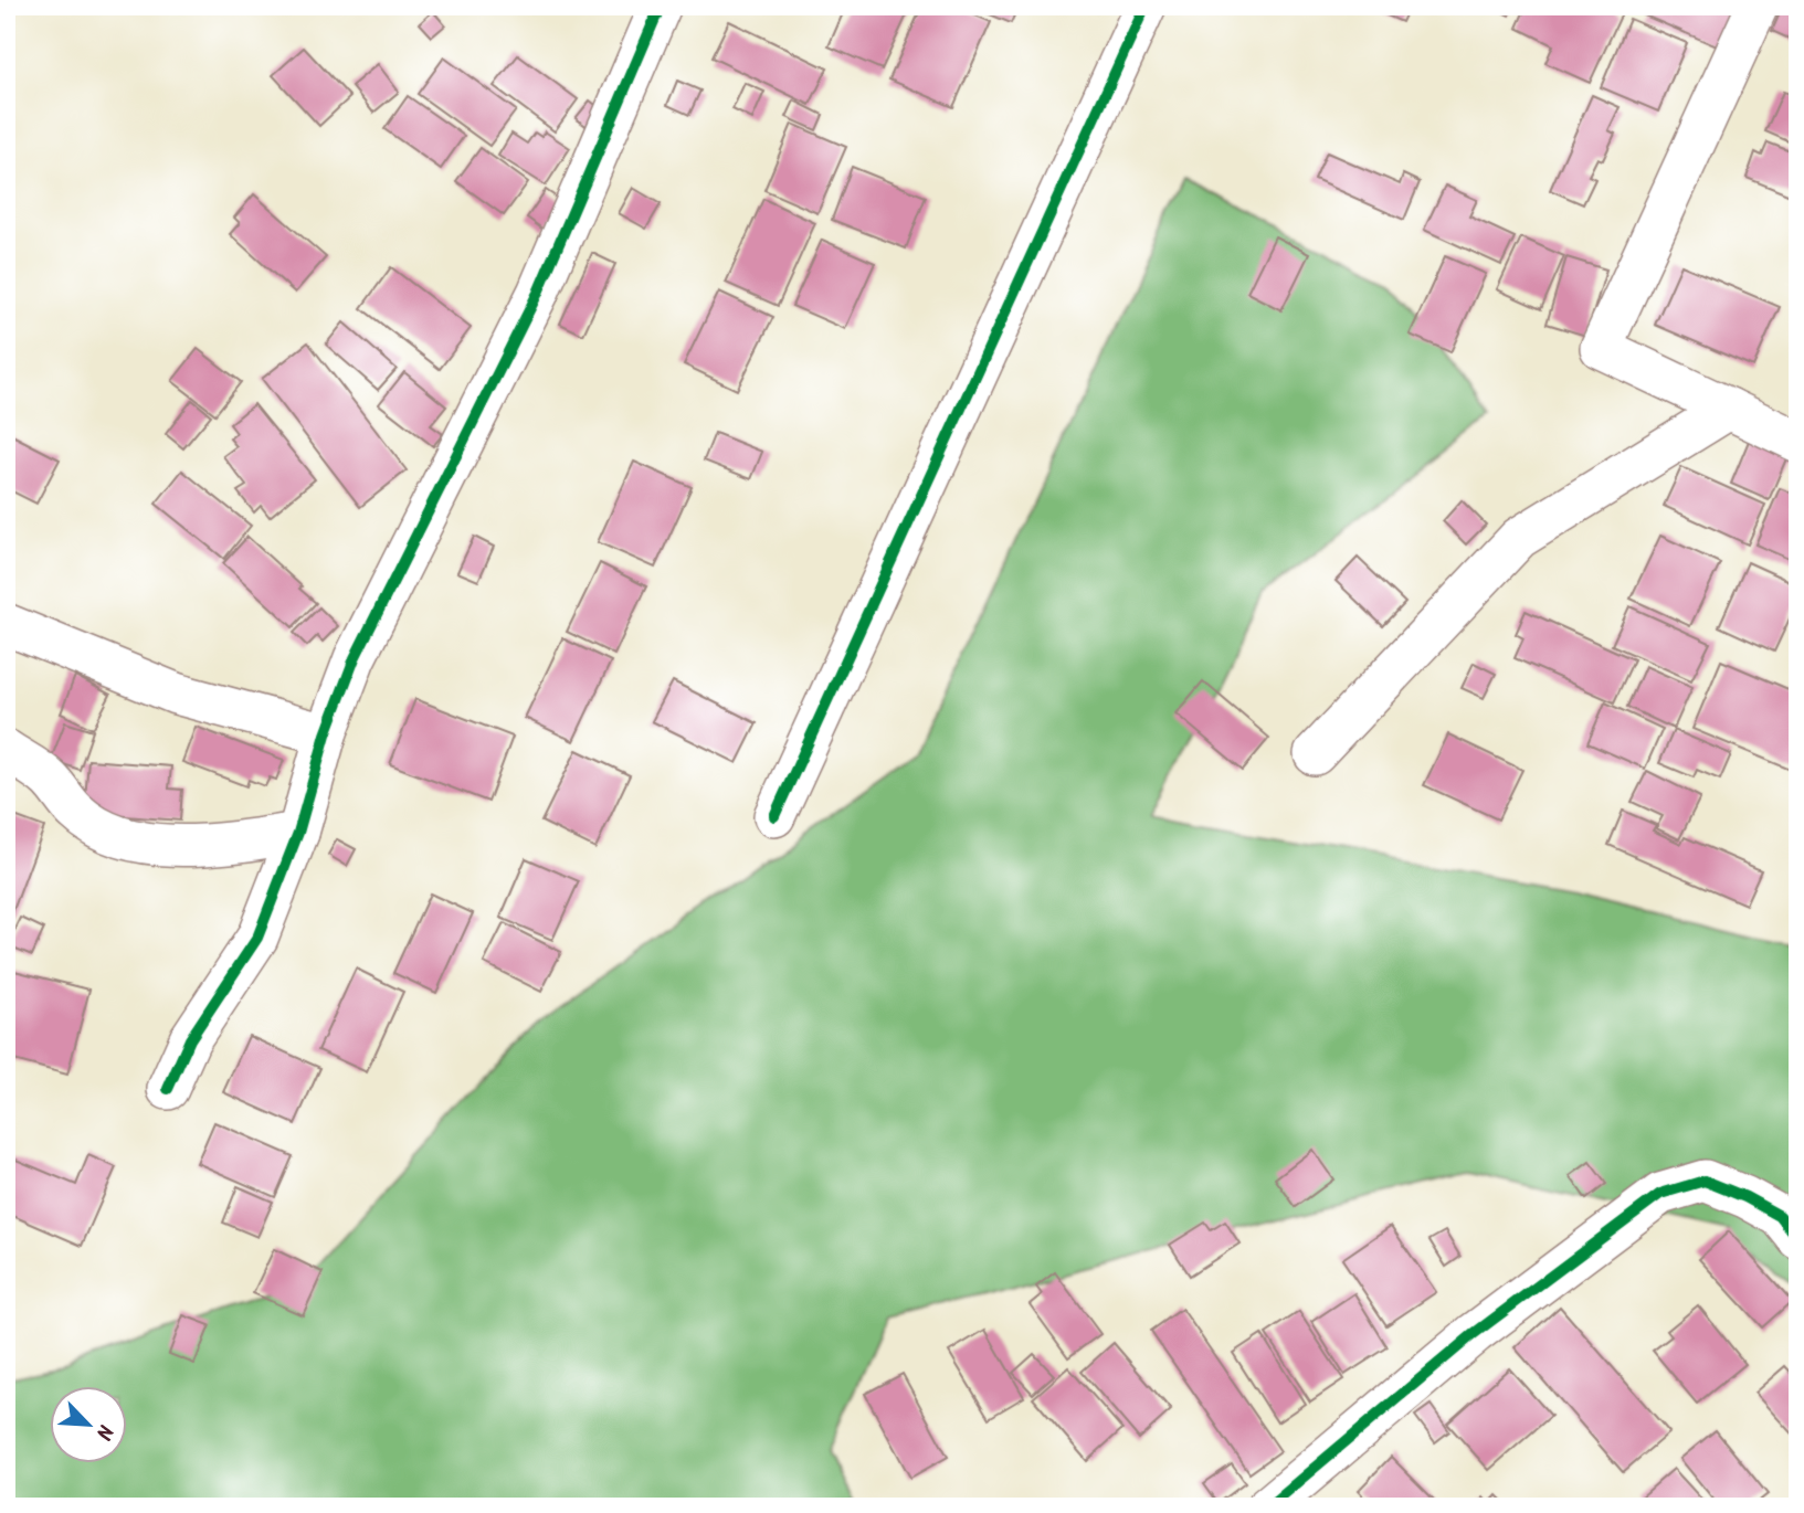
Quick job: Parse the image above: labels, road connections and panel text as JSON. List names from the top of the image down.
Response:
{
  "north": "bottom right"
}
